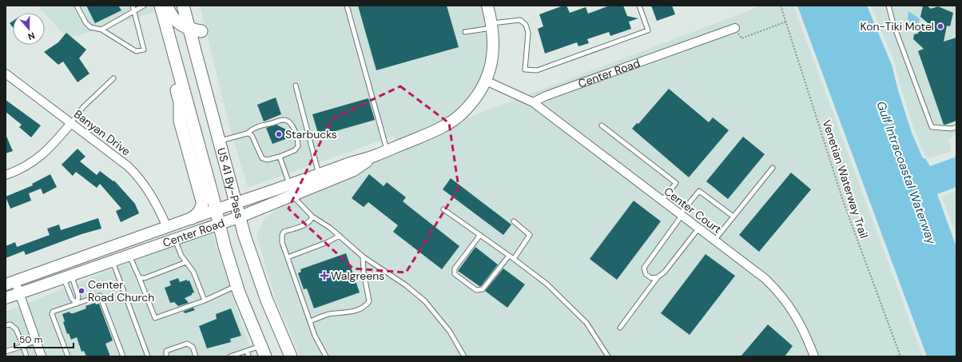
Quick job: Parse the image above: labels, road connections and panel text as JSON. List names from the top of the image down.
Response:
{
  "streets": {
    "main road": ["US 41 By-Pass"],
    "street": ["Center Road", "Banyan Drive", "Center Court"],
    "path": ["Venetian Waterway Trail"]
  },
  "crossings": [
    ["Center Road", "Banyan Drive"],
    ["Center Road", "US 41 By-Pass"],
    ["Center Road", "Center Court"]
  ],
  "water": ["Gulf Intracoastal Waterway"],
  "places": {
    "other": ["Kon-Tiki Motel", "Starbucks", "Center Road Church"],
    "health": ["Walgreens"]
  },
  "scale_bar": "50 m",
  "north": "bottom"
}
